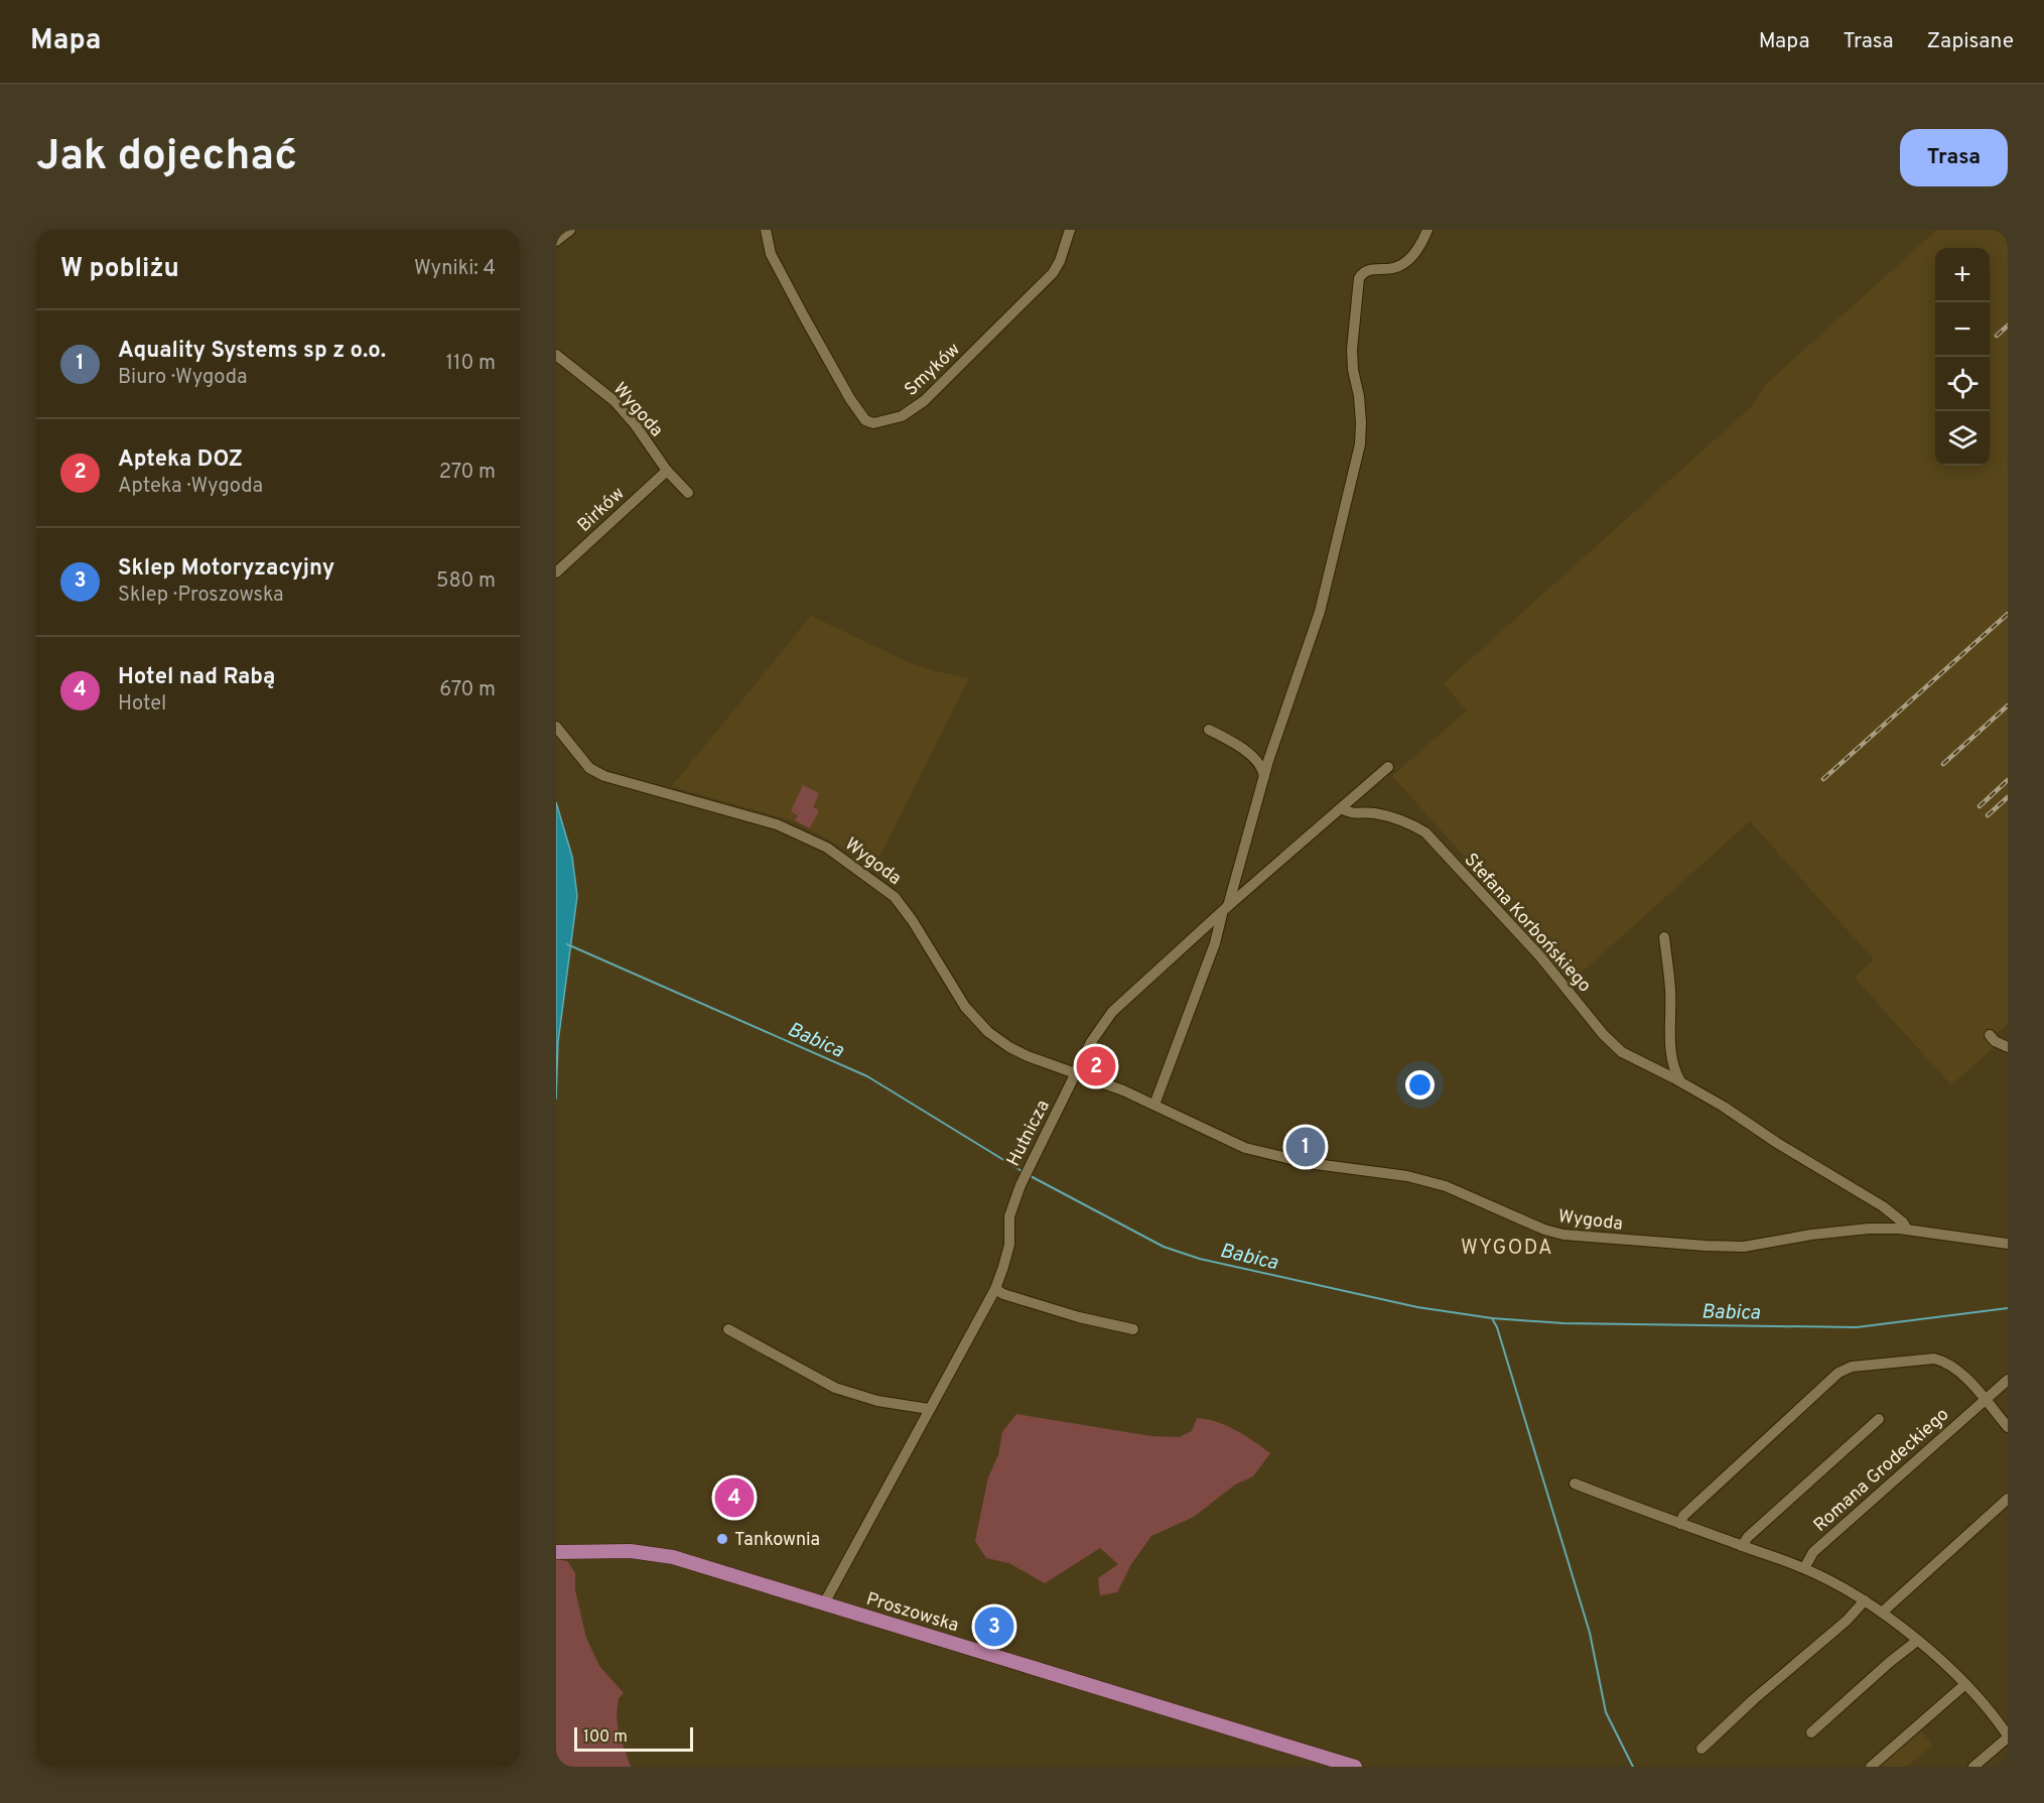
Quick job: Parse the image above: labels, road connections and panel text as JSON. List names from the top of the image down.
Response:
{
  "streets": {
    "main road": ["Proszowska"],
    "street": [
      "Smyków",
      "Wygoda",
      "Birków",
      "Stefana Korbońskiego",
      "Hutnicza",
      "Romana Grodeckiego"
    ]
  },
  "crossings": [
    ["Wygoda", "Birków"],
    ["Wygoda", "Stefana Korbońskiego"],
    ["Wygoda", "Hutnicza"],
    ["Stefana Korbońskiego", "Hutnicza"],
    ["Hutnicza", "Proszowska"]
  ],
  "districts": ["WYGODA"],
  "water": ["Babica"],
  "places": ["Tankownia"],
  "scale_bar": "100 m",
  "page": {
    "header": "Mapa",
    "nav": ["Mapa", "Trasa", "Zapisane"],
    "buttons": "Trasa",
    "title": "Jak dojechać",
    "heading": ["W pobliżu", "Wyniki: 4"],
    "map_buttons": ["+", "−"],
    "list": [
      {
        "mark": "1",
        "name": "Aquality Systems sp z o.o.",
        "note": "Biuro · Wygoda",
        "value": "110 m"
      },
      {
        "mark": "2",
        "name": "Apteka DOZ",
        "note": "Apteka · Wygoda",
        "value": "270 m"
      },
      {
        "mark": "3",
        "name": "Sklep Motoryzacyjny",
        "note": "Sklep · Proszowska",
        "value": "580 m"
      },
      {
        "mark": "4",
        "name": "Hotel nad Rabą",
        "note": "Hotel",
        "value": "670 m"
      }
    ],
    "pins": [
      "2",
      "1",
      "4",
      "3"
    ],
    "scale": "100 m"
  }
}
